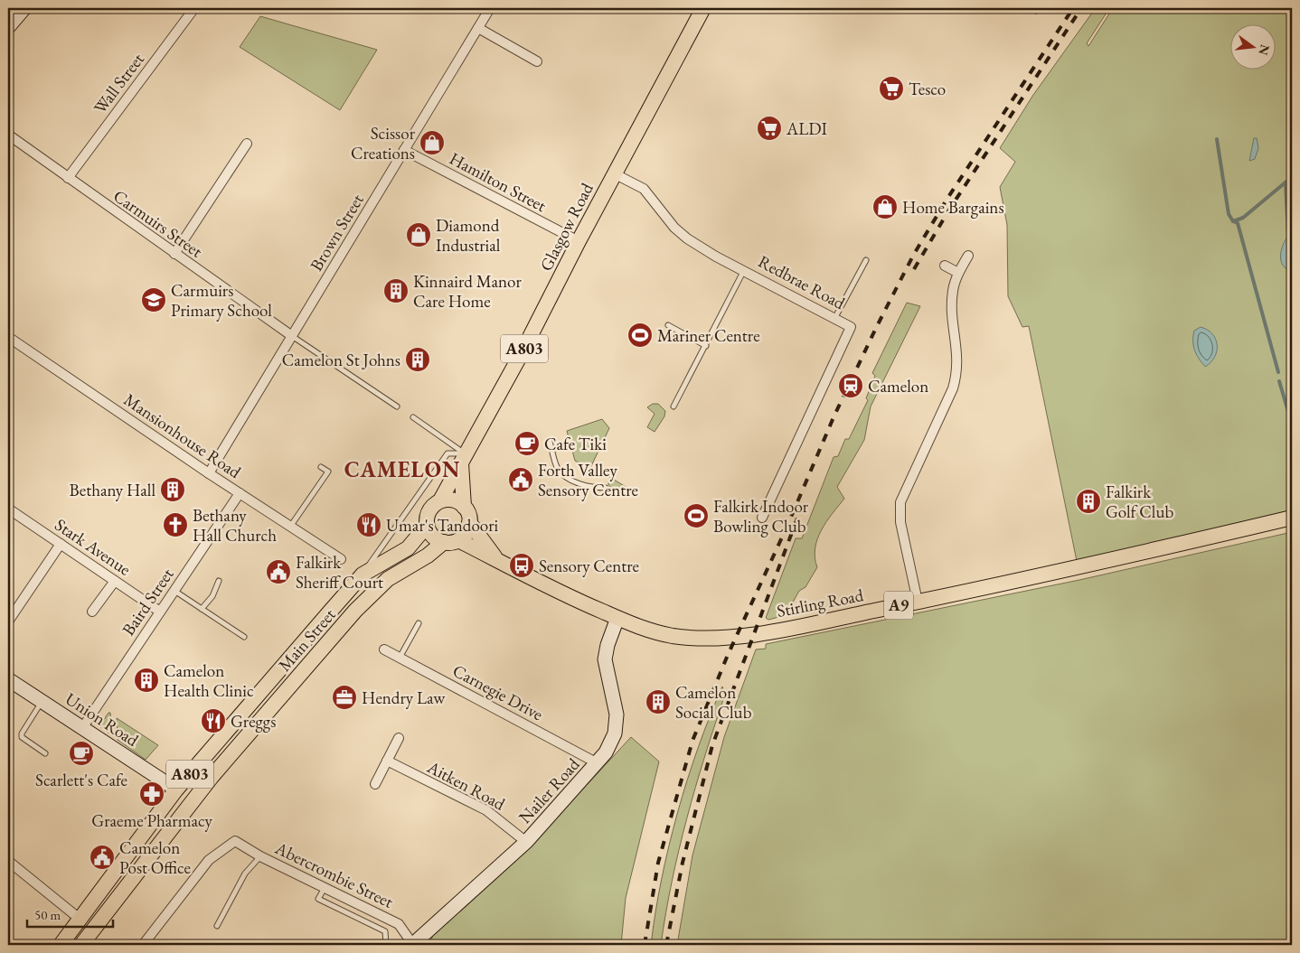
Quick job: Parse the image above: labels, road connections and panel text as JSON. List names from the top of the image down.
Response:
{
  "streets": {
    "main road": [
      "Glasgow Road",
      "A803",
      "Stirling Road",
      "A9",
      "Main Street"
    ],
    "street": [
      "Wall Street",
      "Hamilton Street",
      "Carmuirs Street",
      "Brown Street",
      "Redbrae Road",
      "Mansionhouse Road",
      "Stark Avenue",
      "Baird Street",
      "Carnegie Drive",
      "Union Road",
      "Aitken Road",
      "Nailer Road",
      "Abercrombie Street"
    ]
  },
  "crossings": [
    ["Wall Street", "Carmuirs Street"],
    ["Hamilton Street", "Glasgow Road"],
    ["Hamilton Street", "Brown Street"],
    ["Carmuirs Street", "Brown Street"],
    ["Glasgow Road", "Redbrae Road"],
    ["Glasgow Road", "Stirling Road"],
    ["Glasgow Road", "Main Street"],
    ["Brown Street", "Mansionhouse Road"],
    ["Mansionhouse Road", "Baird Street"],
    ["Stark Avenue", "Baird Street"],
    ["Baird Street", "Union Road"],
    ["Stirling Road", "Main Street"],
    ["Stirling Road", "Nailer Road"],
    ["Main Street", "Union Road"],
    ["Carnegie Drive", "Nailer Road"],
    ["Aitken Road", "Nailer Road"],
    ["Nailer Road", "Abercrombie Street"]
  ],
  "districts": ["CAMELON"],
  "places": {
    "supermarket": ["Tesco", "ALDI"],
    "shop": ["Scissor Creations", "Home Bargains", "Diamond Industrial"],
    "building": [
      "Kinnaird Manor Care Home",
      "Camelon St Johns",
      "Bethany Hall",
      "Falkirk Golf Club",
      "Camelon Health Clinic",
      "Camelon Social Club"
    ],
    "school or university": ["Carmuirs Primary School"],
    "sports": ["Mariner Centre", "Falkirk Indoor Bowling Club"],
    "station": ["Camelon"],
    "cafe": ["Cafe Tiki", "Scarlett's Cafe"],
    "public building": ["Forth Valley Sensory Centre", "Falkirk Sheriff Court", "Camelon Post Office"],
    "church": ["Bethany Hall Church"],
    "restaurant": ["Umar's Tandoori", "Greggs"],
    "bus stop": ["Sensory Centre"],
    "office": ["Hendry Law"],
    "pharmacy": ["Graeme Pharmacy"]
  },
  "scale_bar": "50 m",
  "north": "right"
}
